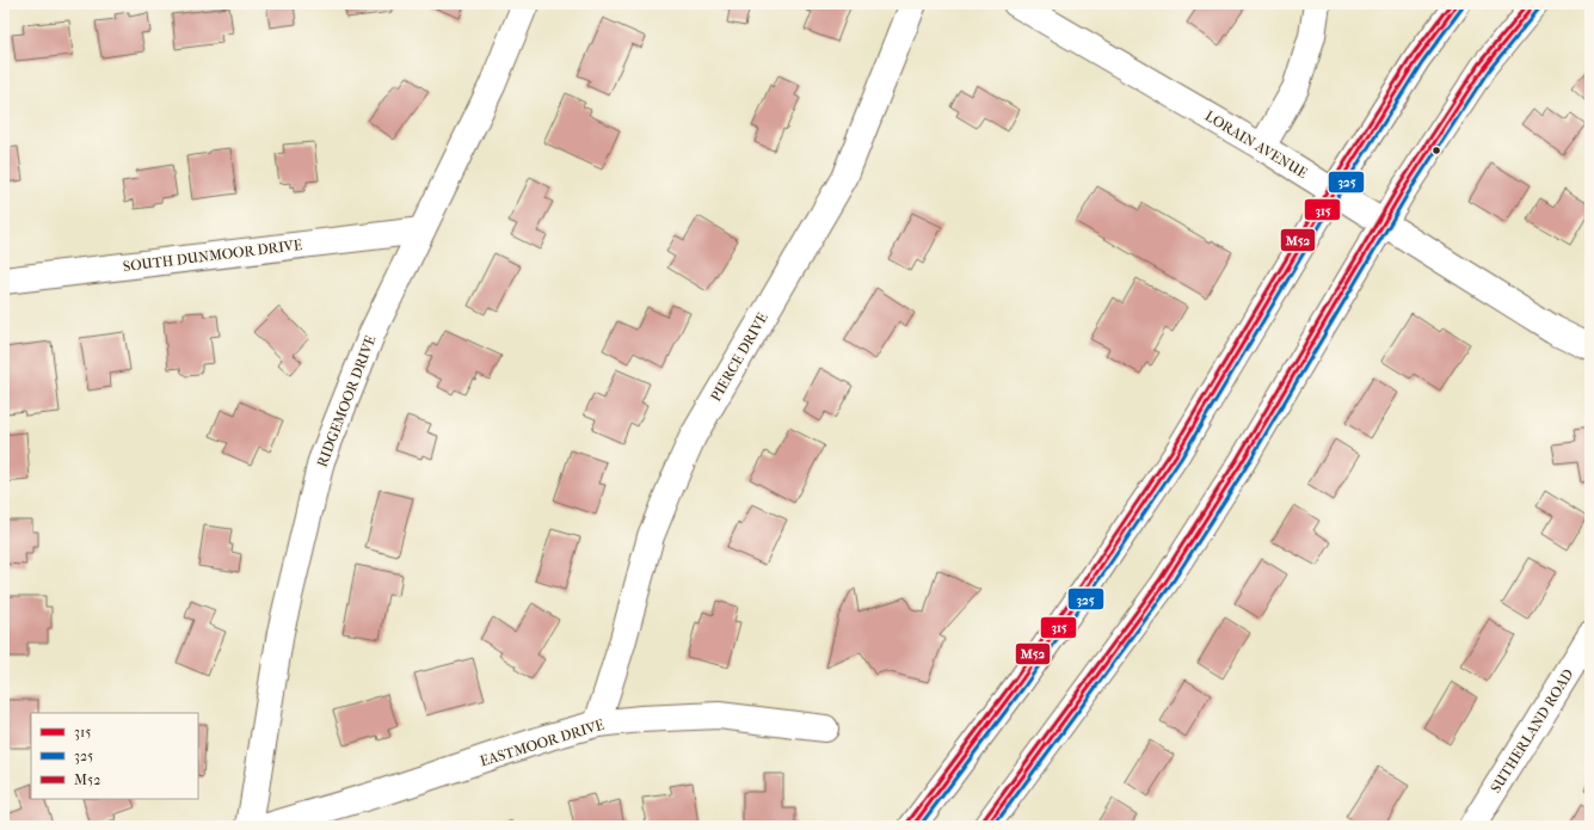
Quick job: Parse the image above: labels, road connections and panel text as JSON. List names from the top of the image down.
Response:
{
  "streets": {
    "main road": [
      "LORAIN AVENUE",
      "SOUTH DUNMOOR DRIVE",
      "PIERCE DRIVE",
      "RIDGEMOOR DRIVE",
      "SUTHERLAND ROAD",
      "EASTMOOR DRIVE"
    ]
  },
  "crossings": [
    ["SOUTH DUNMOOR DRIVE", "RIDGEMOOR DRIVE"],
    ["PIERCE DRIVE", "EASTMOOR DRIVE"]
  ],
  "lines": ["transit line 315", "transit line M52", "transit line 325"],
  "legend": ["315", "325", "M52"]
}
